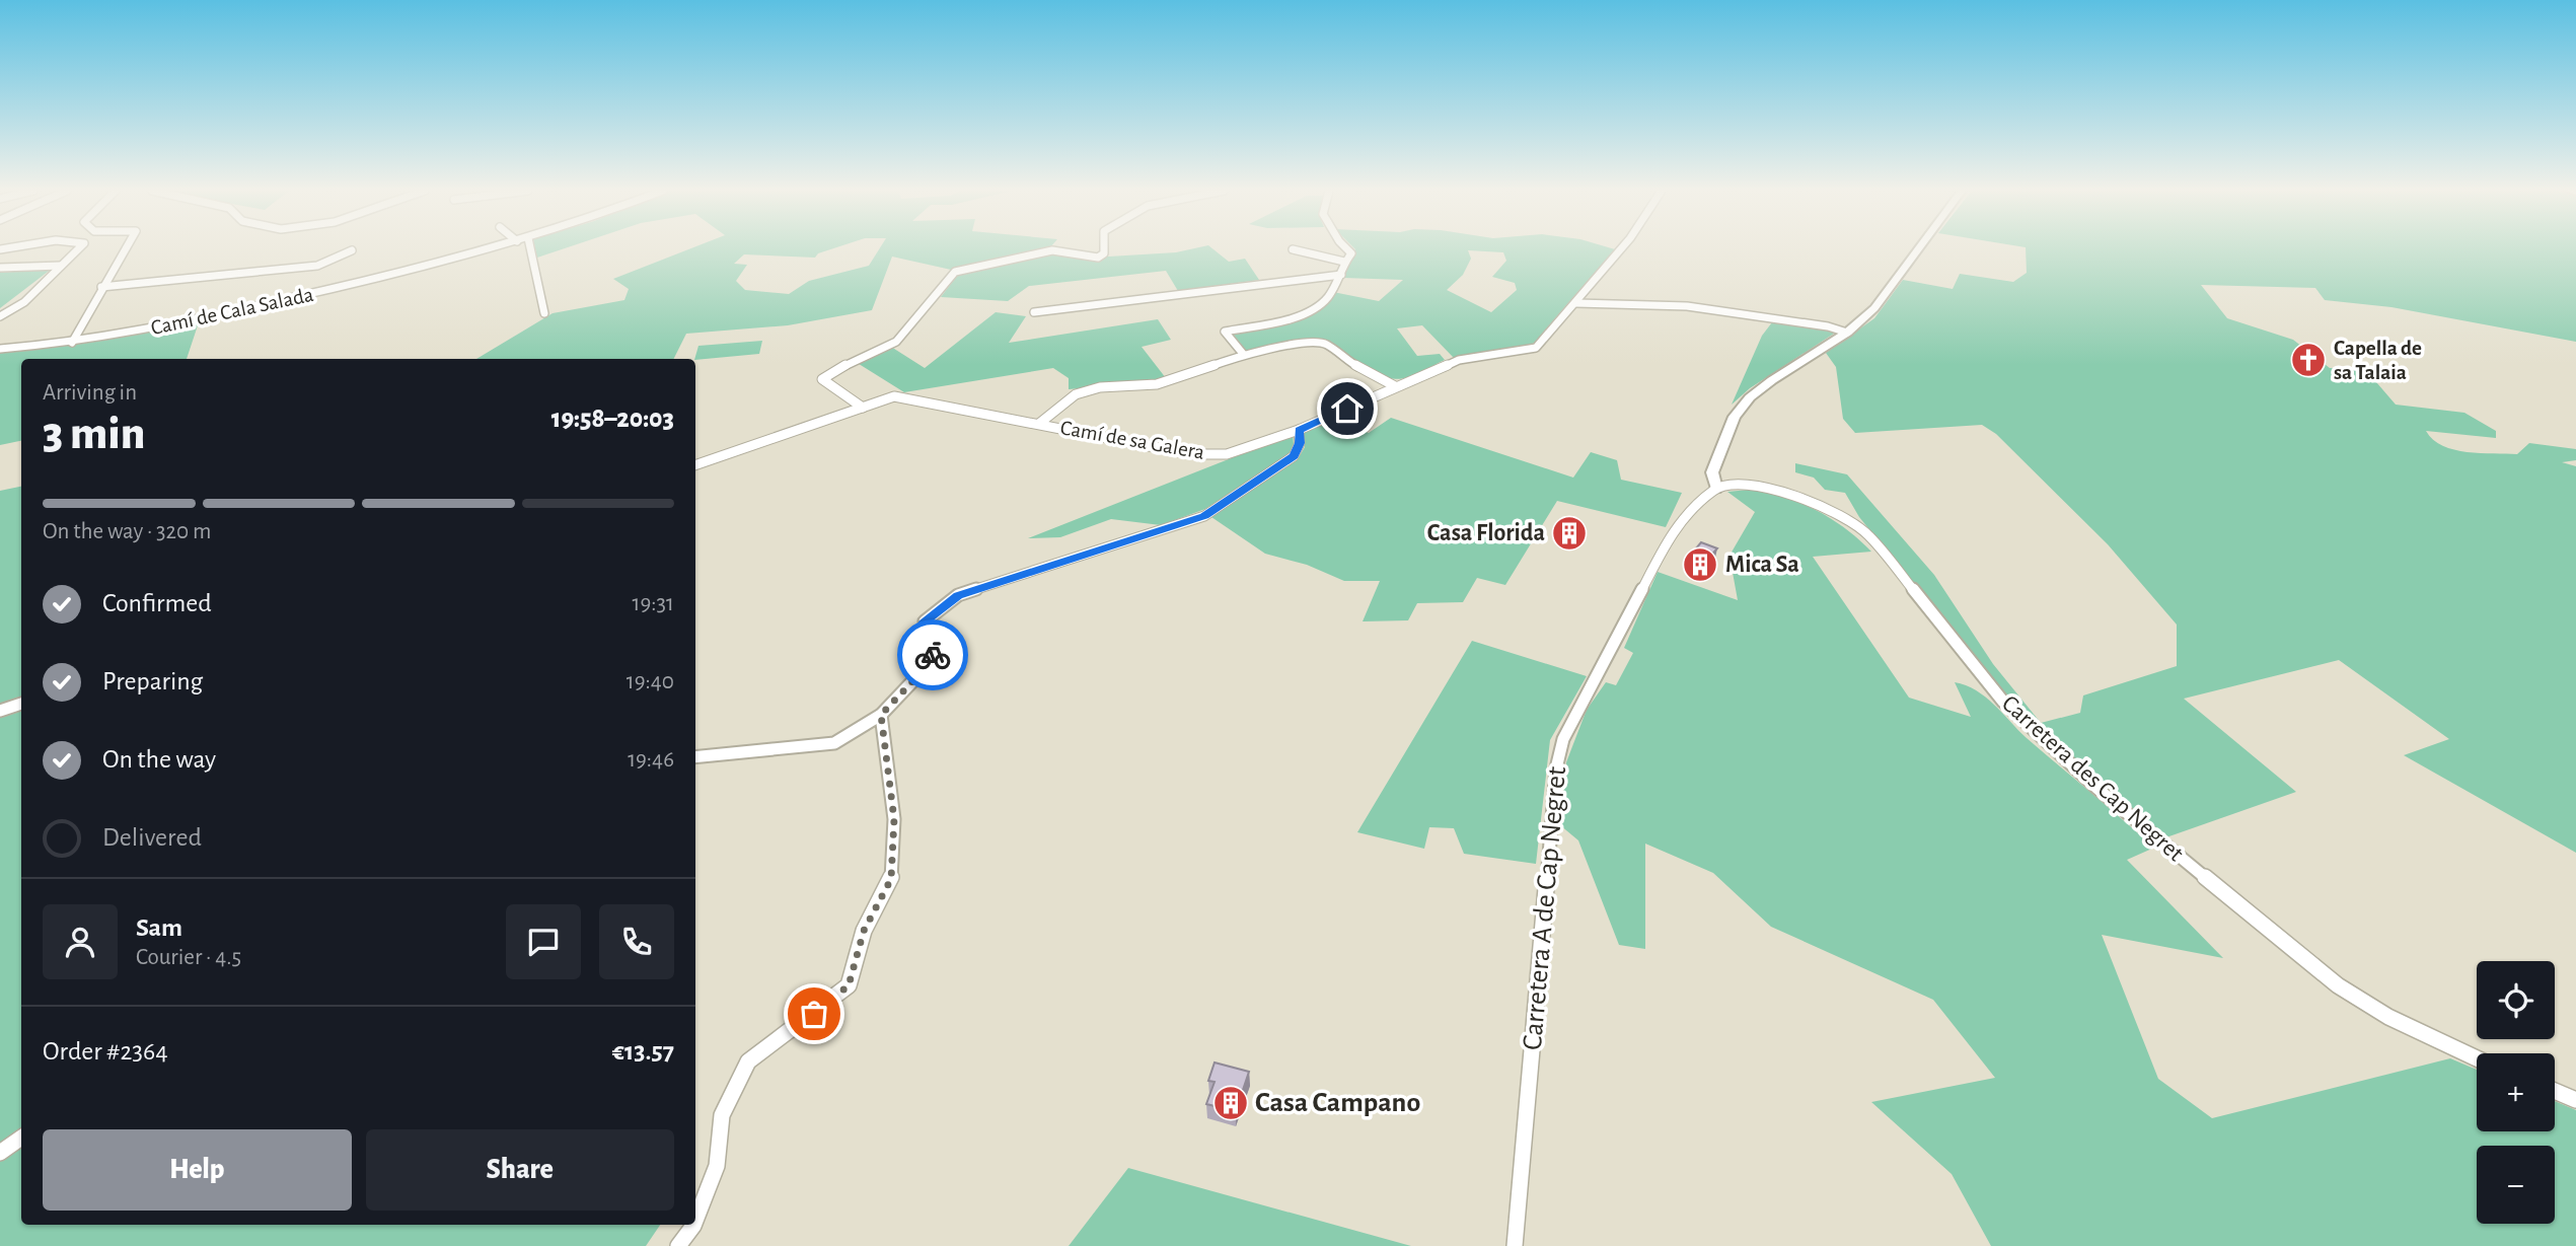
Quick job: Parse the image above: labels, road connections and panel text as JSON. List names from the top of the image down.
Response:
{
  "streets": {
    "street": [
      "Camí de Cala Salada",
      "Camí de sa Galera",
      "Carretera des Cap Negret",
      "Carretera A de Cap Negret"
    ]
  },
  "crossings": [
    ["Carretera des Cap Negret", "Carretera A de Cap Negret"]
  ],
  "places": {
    "church": ["Capella de sa Talaia"],
    "building": ["Casa Florida", "Mica Sa", "Casa Campano"]
  },
  "page": {
    "heading": ["3 min", "Arriving in", "19:58–20:03"],
    "panel": [
      "Sam",
      "Courier · 4.5",
      "Order #2364",
      "€13.57"
    ],
    "bar": "On the way · 320 m",
    "list": [
      ["Confirmed", "19:31"],
      ["Preparing", "19:40"],
      ["On the way", "19:46"],
      "Delivered"
    ],
    "map_buttons": ["+", "−"],
    "buttons": ["Help", "Share"]
  }
}
